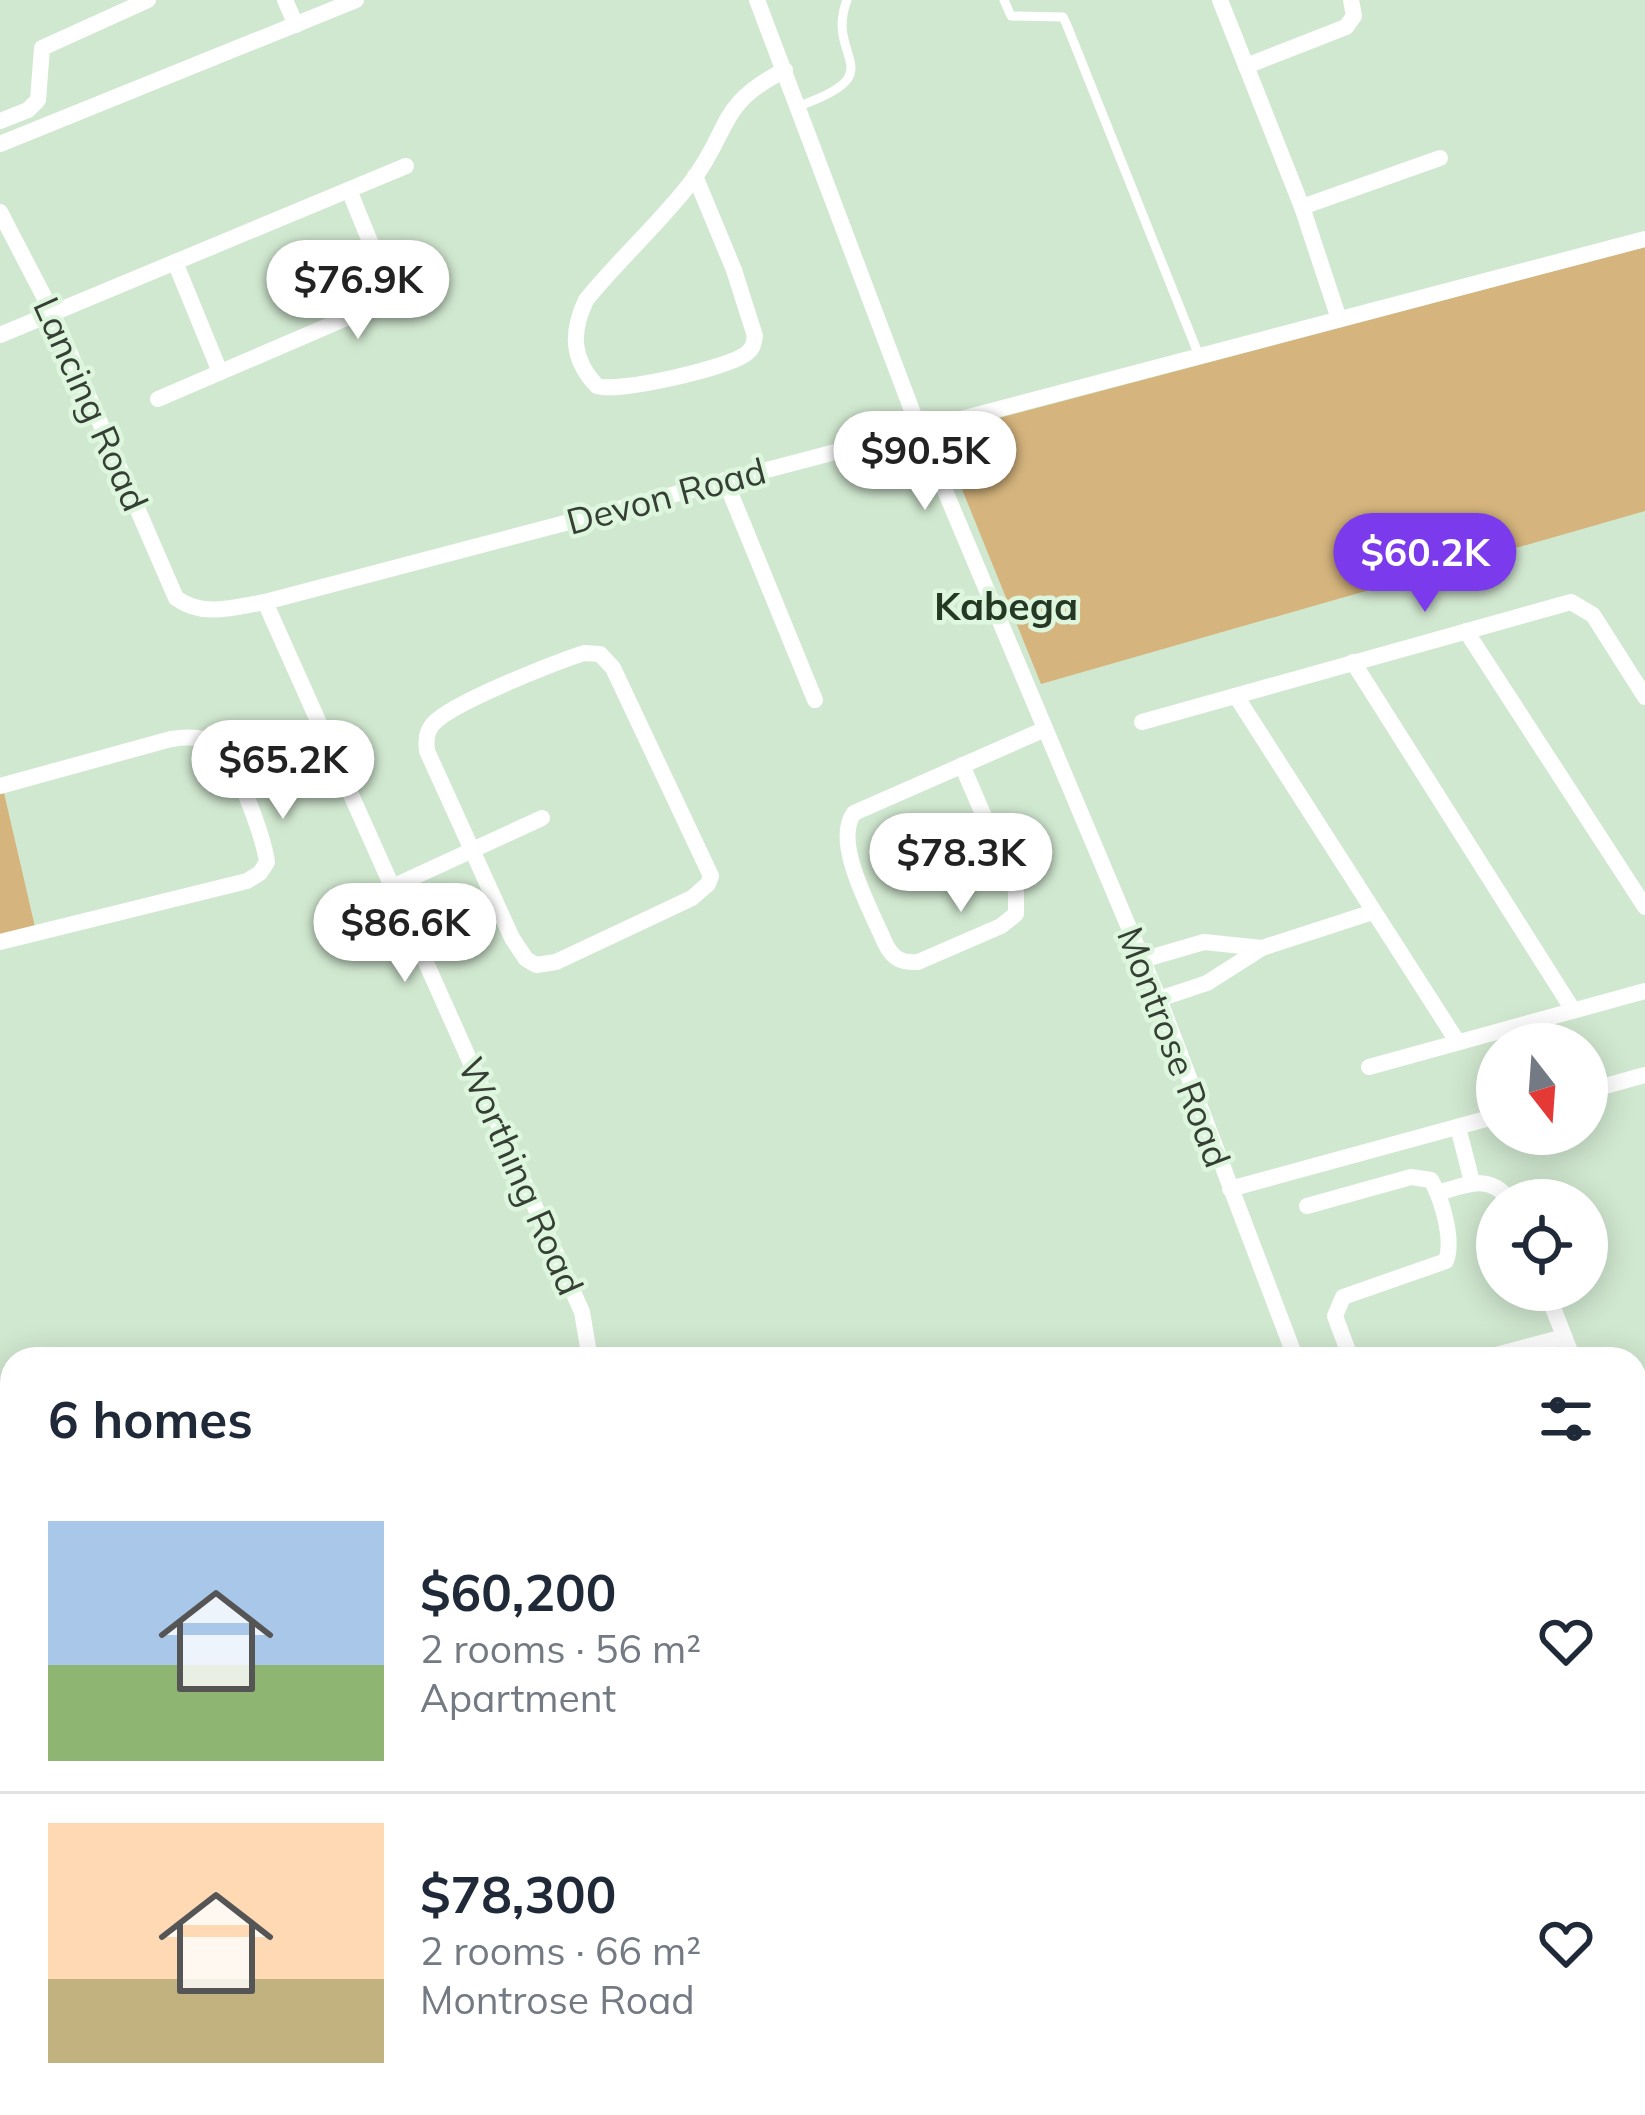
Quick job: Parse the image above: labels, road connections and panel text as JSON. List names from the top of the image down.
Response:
{
  "streets": {
    "street": [
      "Lancing Road",
      "Devon Road",
      "Montrose Road",
      "Worthing Road"
    ]
  },
  "crossings": [
    ["Lancing Road", "Devon Road"],
    ["Devon Road", "Montrose Road"],
    ["Devon Road", "Worthing Road"]
  ],
  "districts": ["Kabega"],
  "north": "bottom",
  "page": {
    "price": [
      "$76.9K",
      "$90.5K",
      "$60.2K",
      "$65.2K",
      "$78.3K",
      "$86.6K"
    ],
    "heading": "6 homes",
    "list": [
      {
        "name": "$60,200",
        "note": "2 rooms · 56 m² · Apartment"
      },
      {
        "name": "$78,300",
        "note": "2 rooms · 66 m² · Montrose Road"
      }
    ]
  }
}
